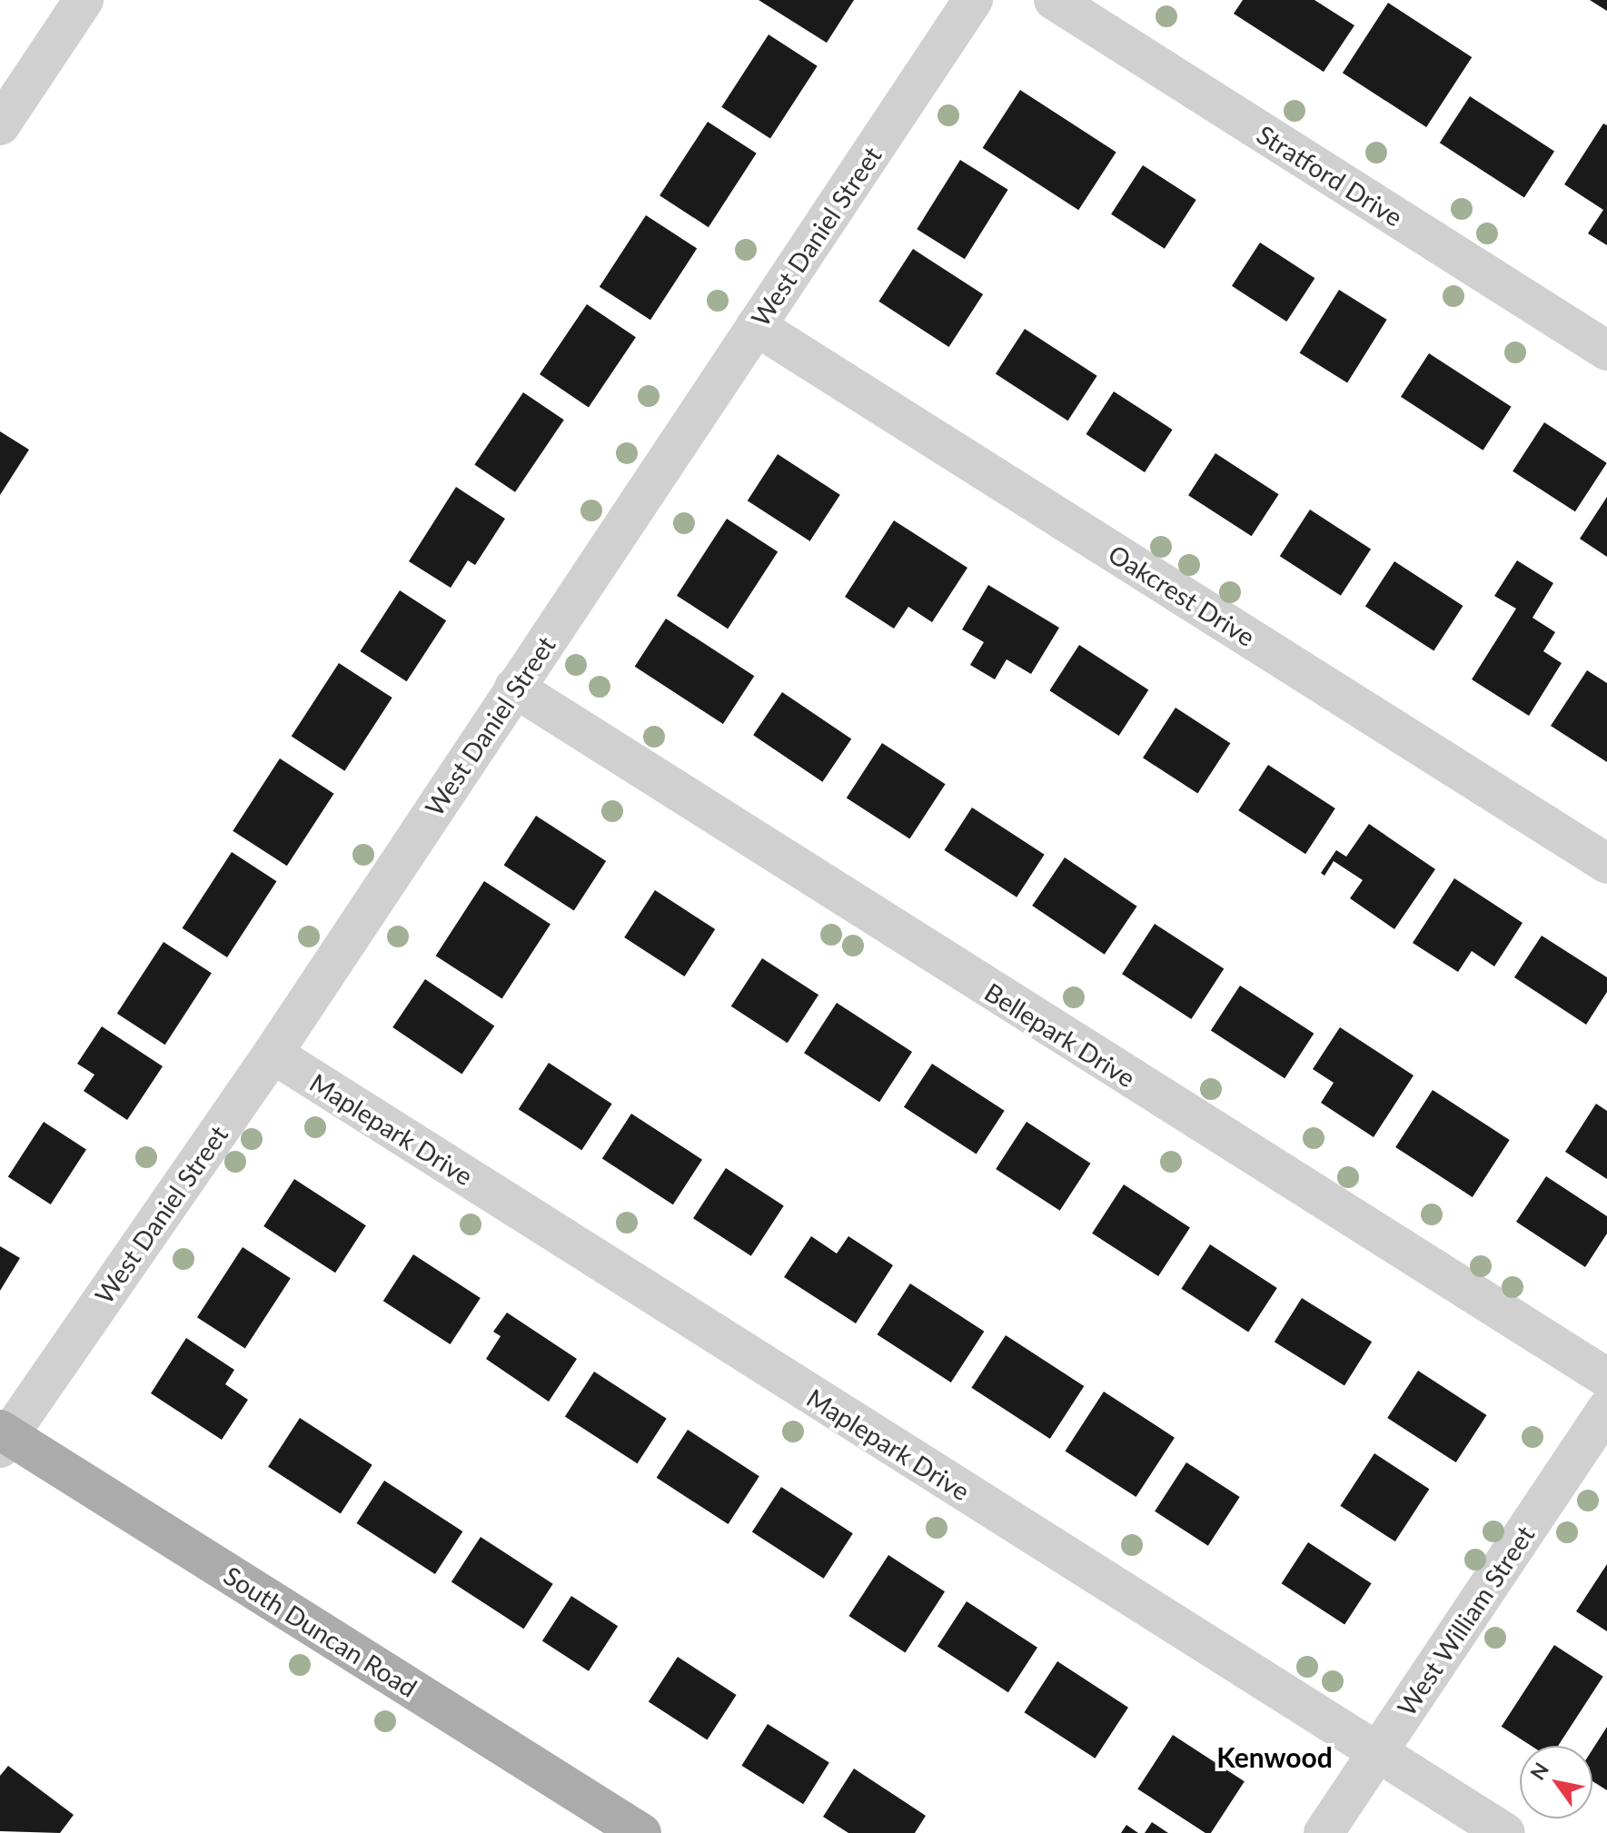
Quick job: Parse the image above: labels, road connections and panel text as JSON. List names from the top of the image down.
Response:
{
  "streets": {
    "main road": ["South Duncan Road"],
    "street": [
      "Stratford Drive",
      "West Daniel Street",
      "Oakcrest Drive",
      "Bellepark Drive",
      "Maplepark Drive",
      "West William Street"
    ]
  },
  "crossings": [
    ["West Daniel Street", "Oakcrest Drive"],
    ["West Daniel Street", "Bellepark Drive"],
    ["West Daniel Street", "Maplepark Drive"],
    ["West Daniel Street", "South Duncan Road"],
    ["Maplepark Drive", "West William Street"]
  ],
  "districts": ["Kenwood"],
  "north": "top left"
}
